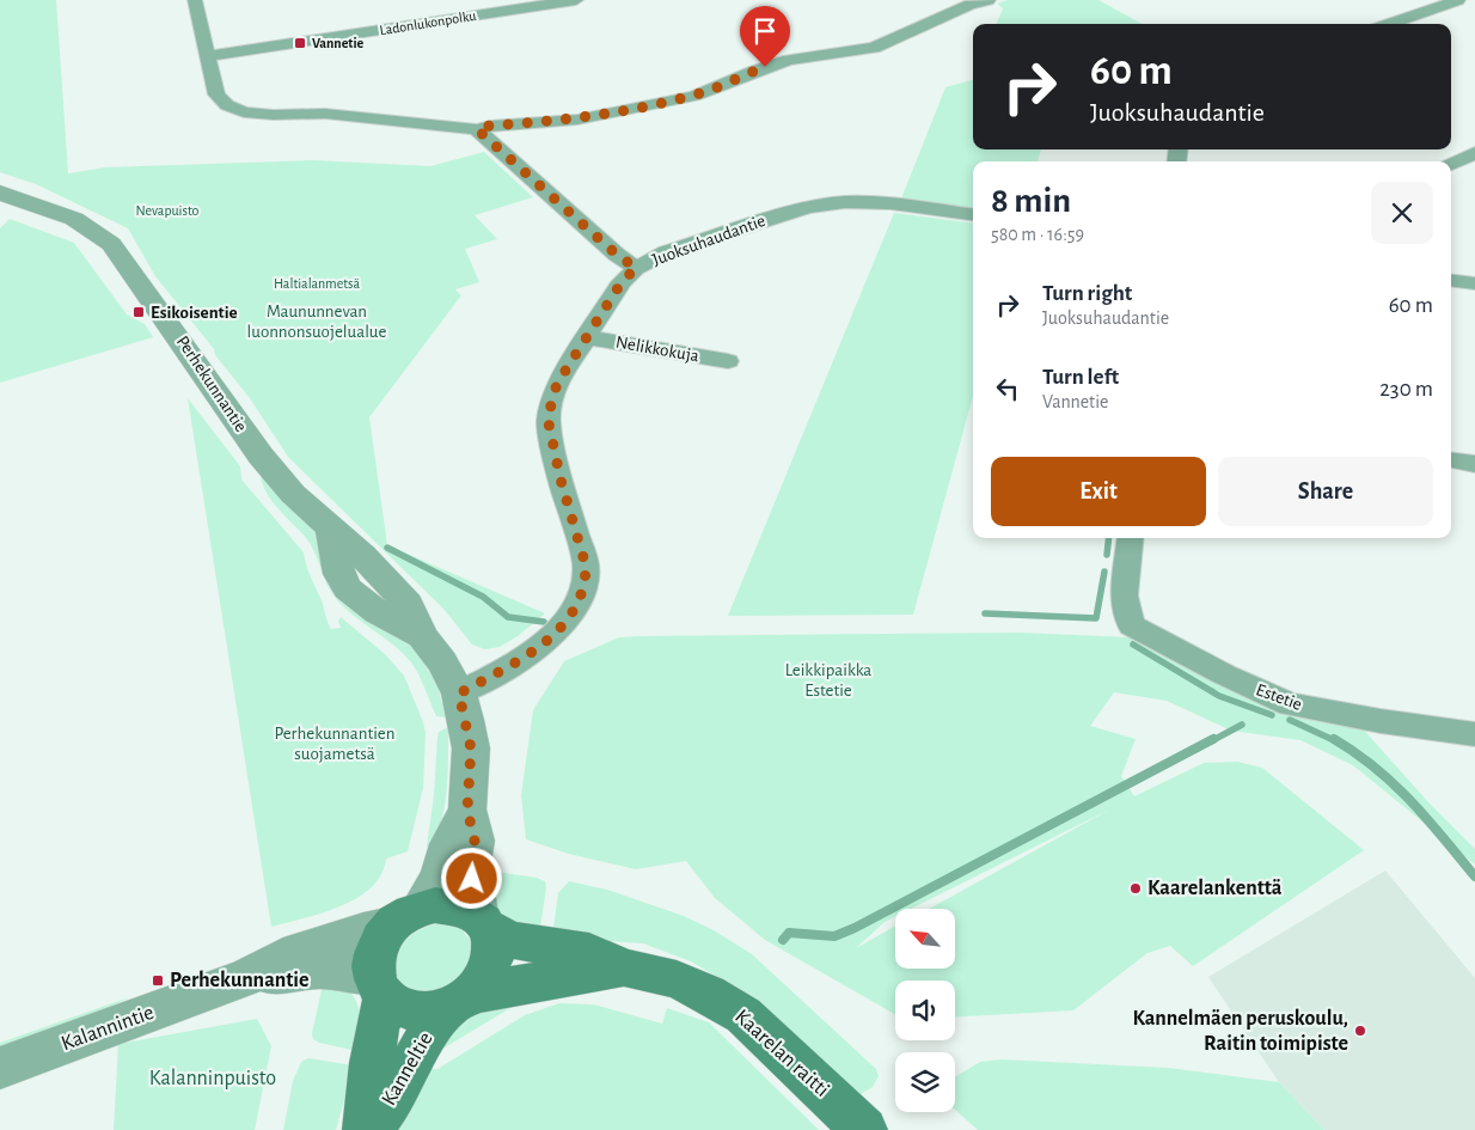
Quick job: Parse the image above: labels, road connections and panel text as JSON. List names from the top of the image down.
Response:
{
  "streets": {
    "main road": ["Kaarelan raitti", "Kanneltie"],
    "street": [
      "Ladonlukonpolku",
      "Juoksuhaudantie",
      "Nelikkokuja",
      "Perhekunnantie",
      "Estetie",
      "Kalannintie"
    ]
  },
  "crossings": [
    ["Juoksuhaudantie", "Nelikkokuja"],
    ["Juoksuhaudantie", "Perhekunnantie"],
    ["Perhekunnantie", "Kalannintie"],
    ["Perhekunnantie", "Kaarelan raitti"],
    ["Perhekunnantie", "Kanneltie"],
    ["Kalannintie", "Kaarelan raitti"],
    ["Kalannintie", "Kanneltie"],
    ["Kaarelan raitti", "Kanneltie"]
  ],
  "parks": [
    "Nevapuisto",
    "Haltialanmetsä",
    "Maununnevan luonnonsuojelualue",
    "Leikkipaikka Estetie",
    "Perhekunnantien suojametsä",
    "Kalanninpuisto"
  ],
  "places": {
    "transit": ["Vannetie", "Esikoisentie", "Perhekunnantie"],
    "other": ["Kaarelankenttä", "Kannelmäen peruskoulu, Raitin toimipiste"]
  },
  "north": "top left",
  "page": {
    "turn": ["60 m", "Juoksuhaudantie"],
    "heading": ["8 min", "580 m · 16:59"],
    "list": [
      {
        "name": "Turn right",
        "note": "Juoksuhaudantie",
        "value": "60 m"
      },
      {
        "name": "Turn left",
        "note": "Vannetie",
        "value": "230 m"
      }
    ],
    "buttons": ["Exit", "Share"]
  }
}
